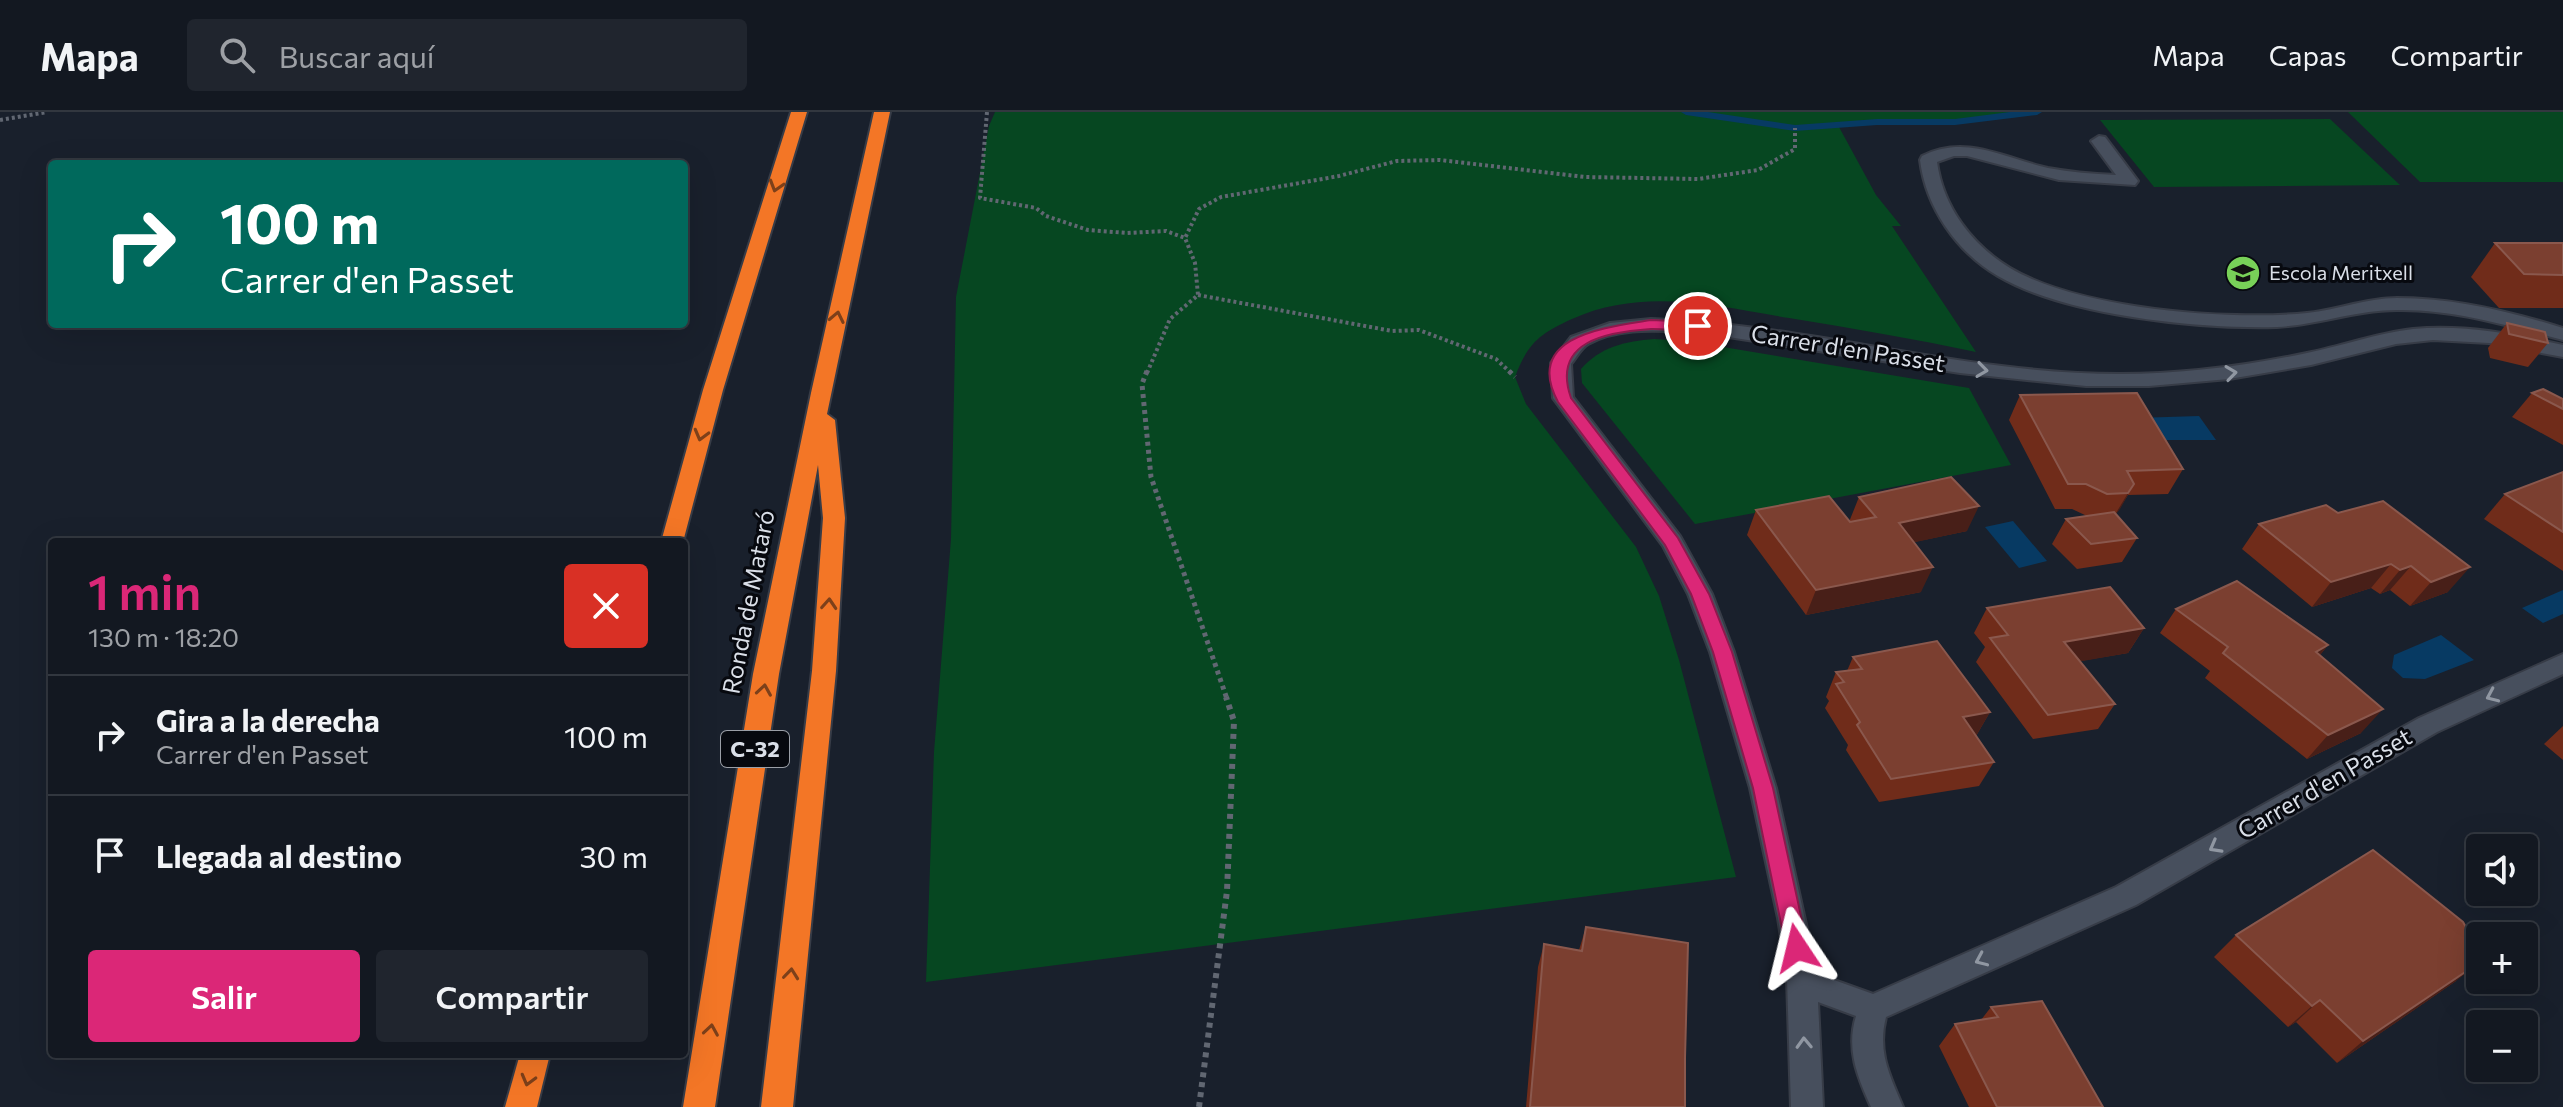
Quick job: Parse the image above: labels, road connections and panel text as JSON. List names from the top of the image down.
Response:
{
  "streets": {
    "highway": ["Ronda de Mataró", "C-32"],
    "street": ["Carrer d'en Passet"]
  },
  "places": {
    "school or university": ["Escola Meritxell"]
  },
  "page": {
    "header": "Mapa",
    "search": "Buscar aquí",
    "nav": ["Mapa", "Capas", "Compartir"],
    "turn": ["100 m", "Carrer d'en Passet"],
    "heading": ["1 min", "130 m · 18:20"],
    "list": [
      {
        "name": "Gira a la derecha",
        "note": "Carrer d'en Passet",
        "value": "100 m"
      },
      {
        "name": "Llegada al destino",
        "value": "30 m"
      }
    ],
    "map_buttons": ["+", "−"],
    "buttons": ["Salir", "Compartir"]
  }
}
